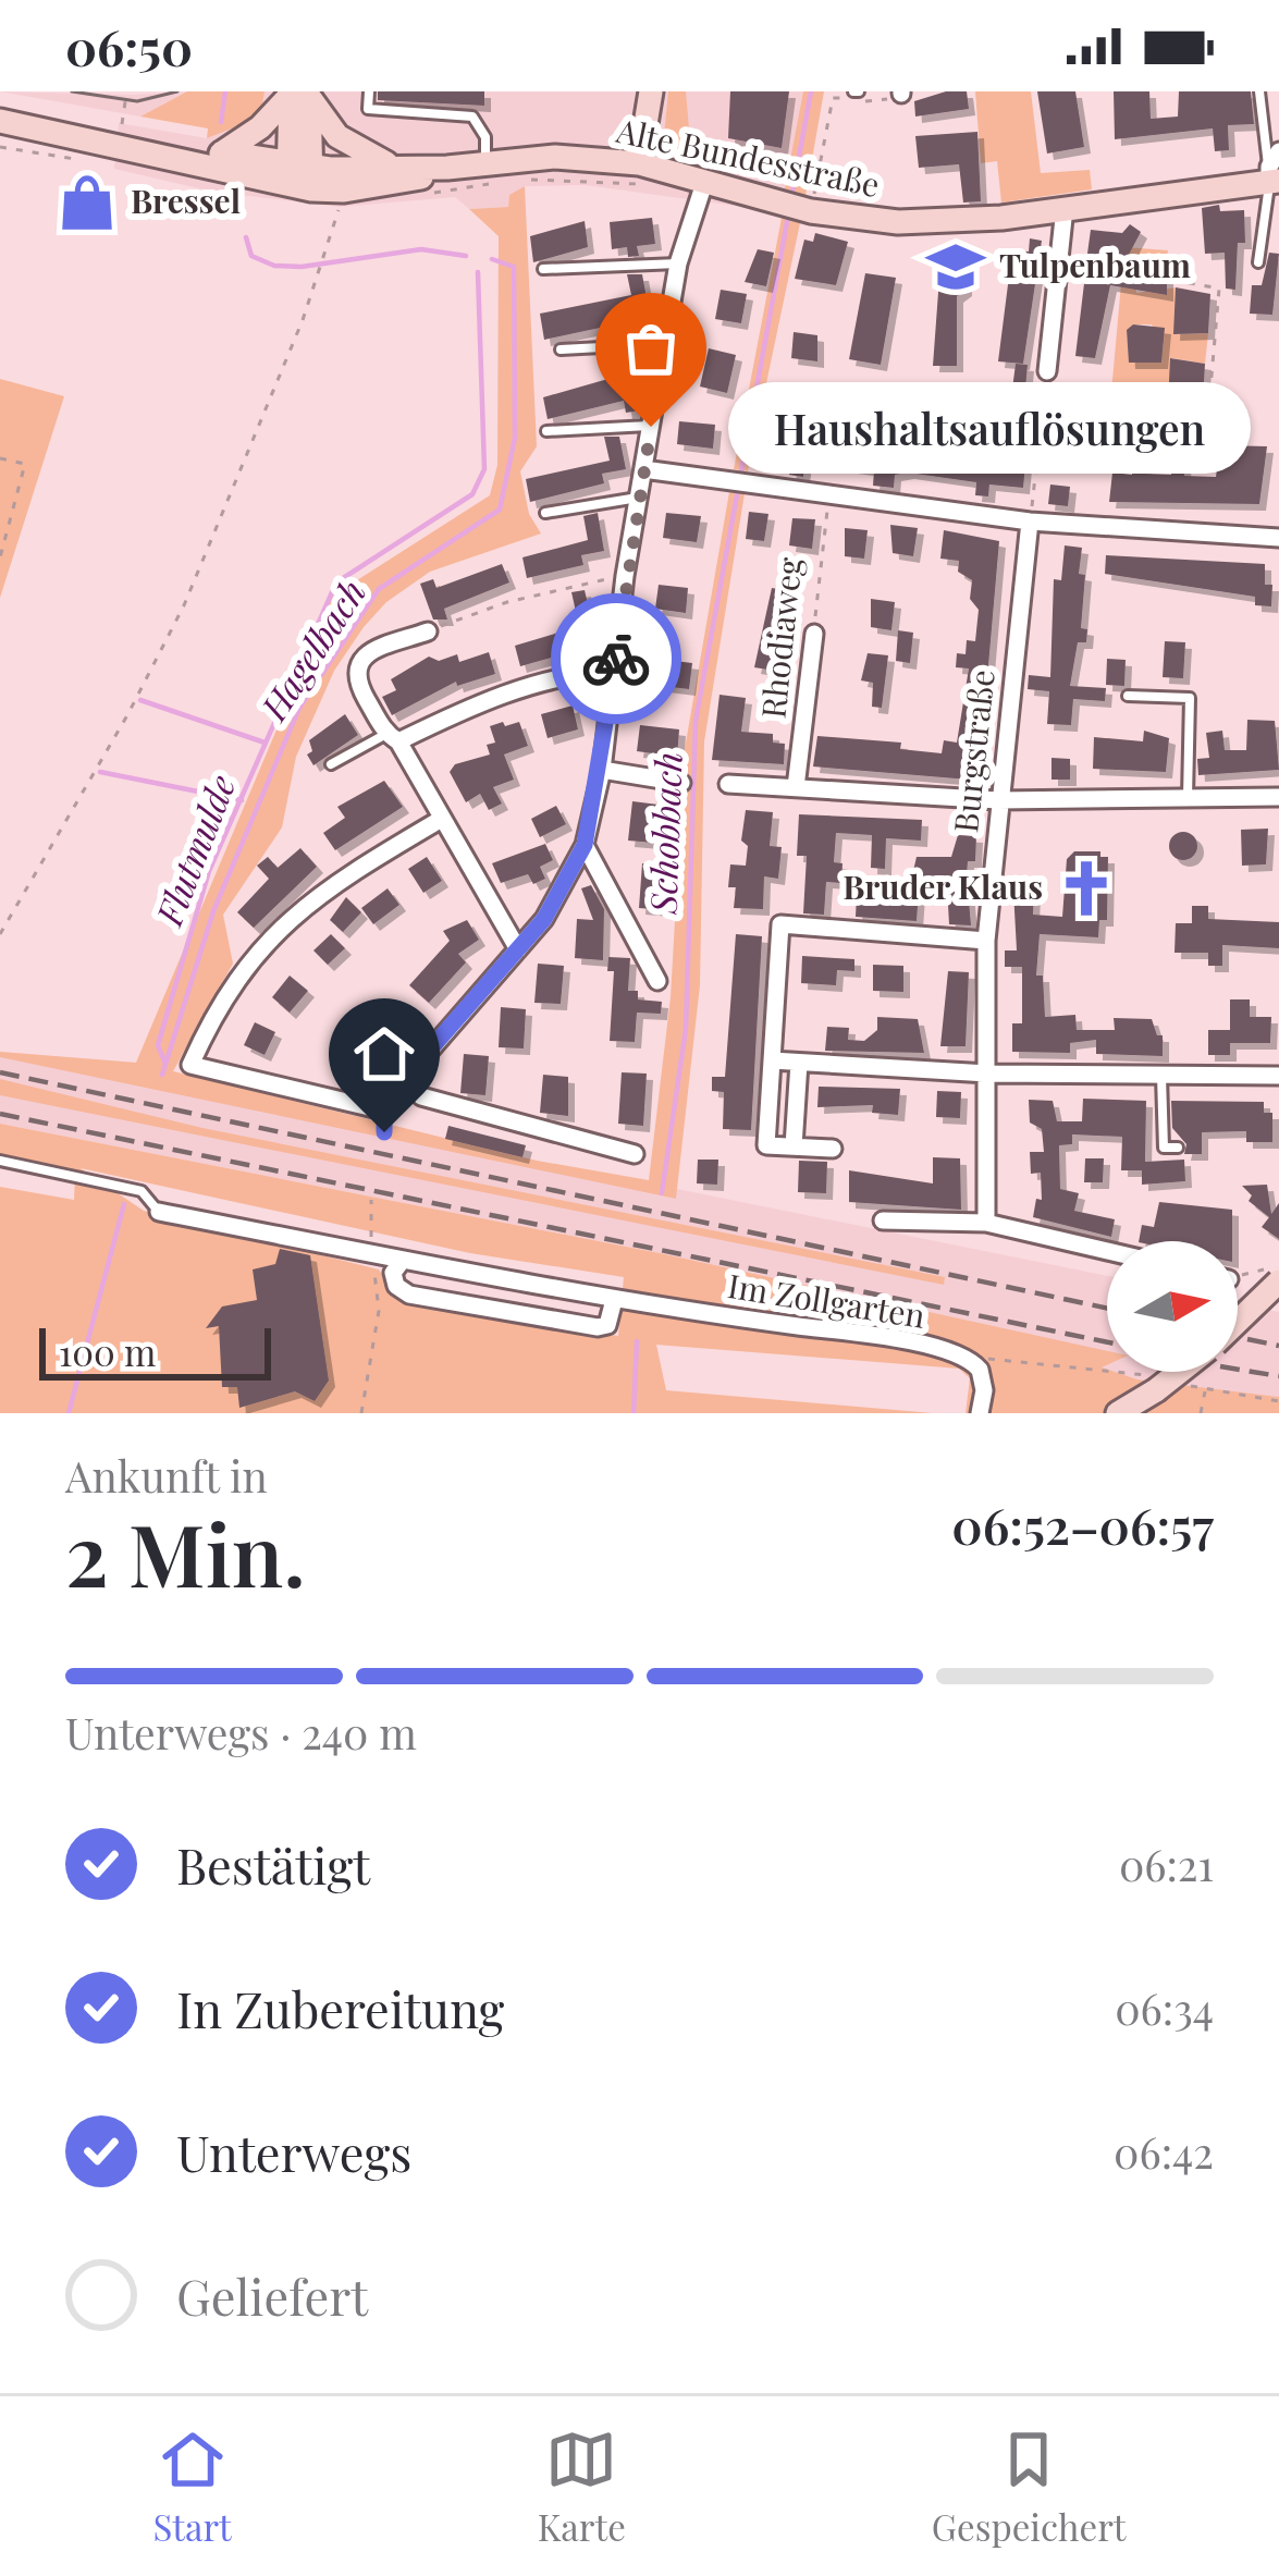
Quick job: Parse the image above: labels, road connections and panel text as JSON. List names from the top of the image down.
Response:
{
  "streets": {
    "street": [
      "Alte Bundesstraße",
      "Rhodiaweg",
      "Burgstraße",
      "Im Zollgarten"
    ]
  },
  "water": ["Hagelbach", "Schobbach", "Flutmulde"],
  "places": {
    "shop": ["Bressel"],
    "school or university": ["Tulpenbaum"],
    "other": ["Haushaltsauflösungen"],
    "church": ["Bruder Klaus"]
  },
  "scale_bar": "100 m",
  "north": "right",
  "page": {
    "status": "06:50",
    "bubble": "Haushaltsauflösungen",
    "scale": "100 m",
    "heading": ["2 Min.", "Ankunft in", "06:52–06:57"],
    "bar": "Unterwegs · 240 m",
    "list": [
      ["Bestätigt", "06:21"],
      ["In Zubereitung", "06:34"],
      ["Unterwegs", "06:42"],
      "Geliefert"
    ],
    "tabs": ["Start", "Karte", "Gespeichert"]
  }
}
